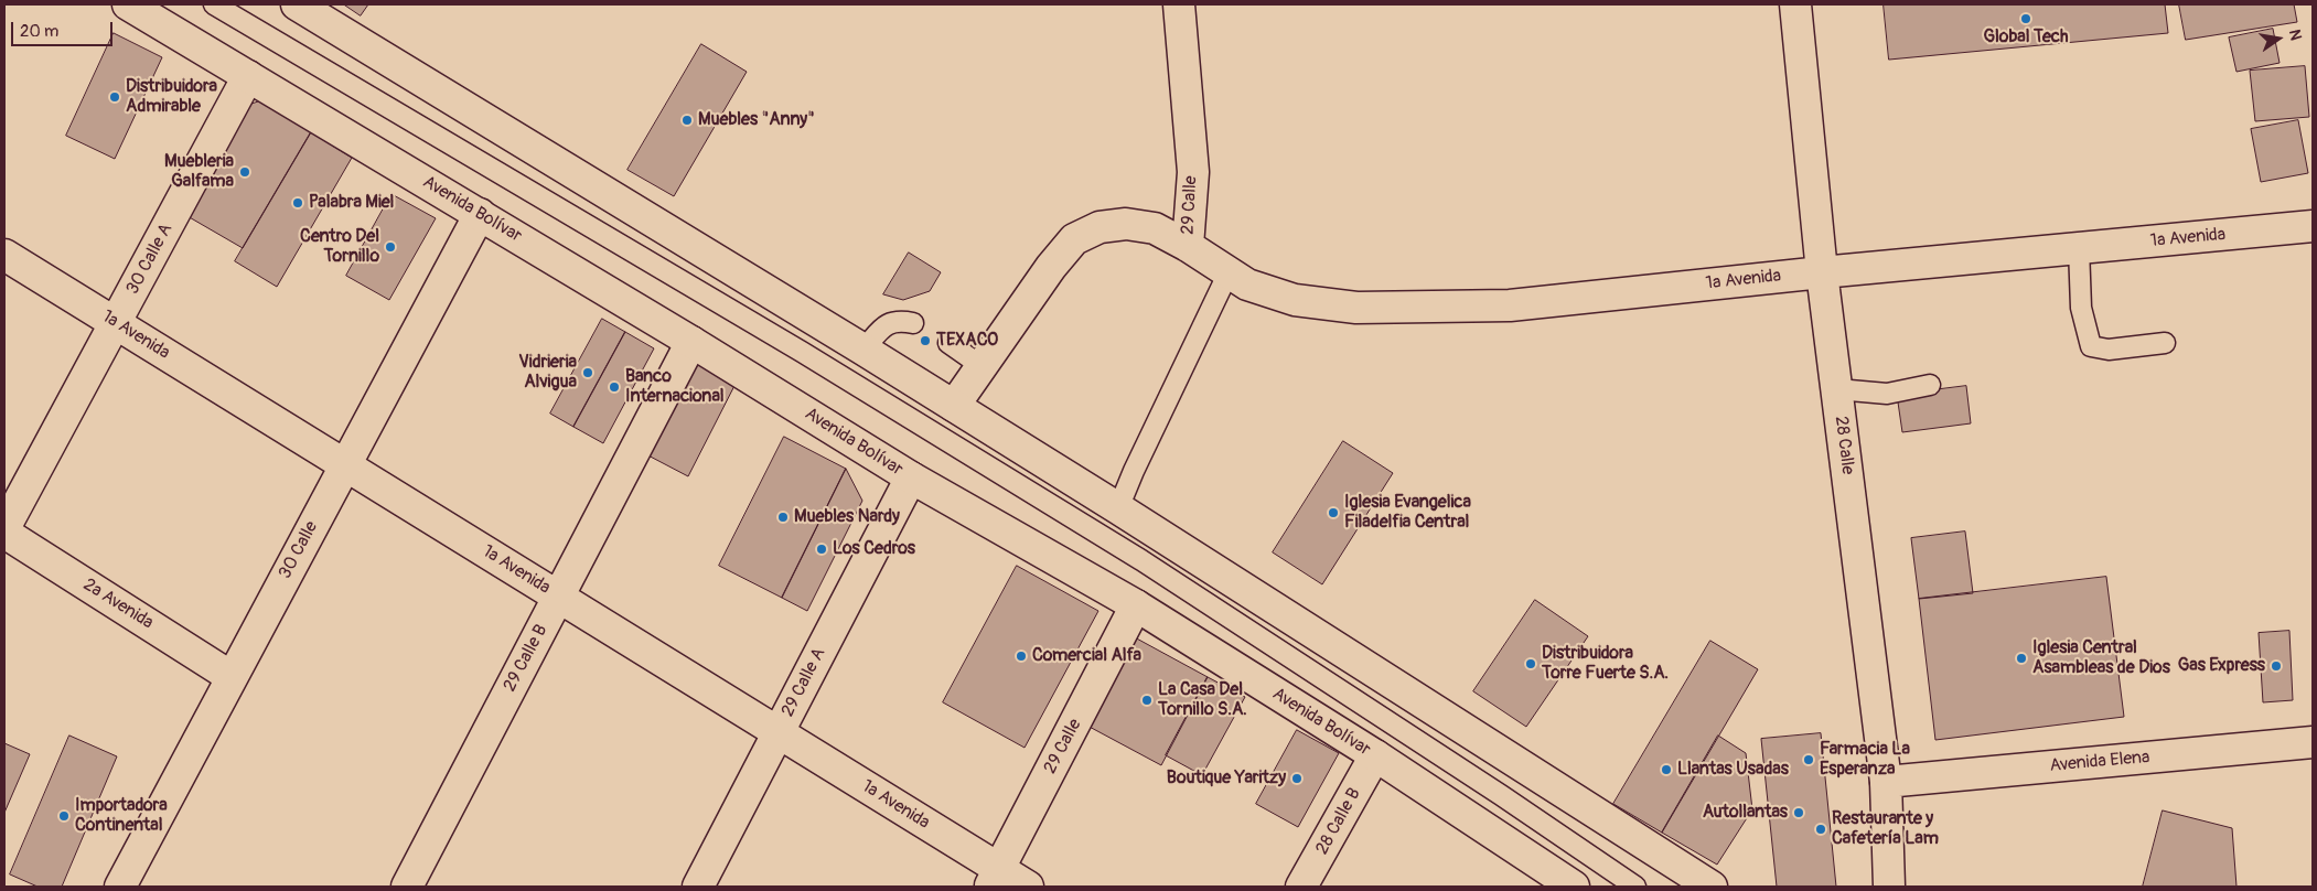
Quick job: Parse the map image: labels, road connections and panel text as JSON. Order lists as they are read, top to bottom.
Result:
{
  "streets": {
    "street": [
      "29 Calle",
      "Avenida Bolívar",
      "1a Avenida",
      "30 Calle A",
      "28 Calle",
      "30 Calle",
      "2a Avenida",
      "29 Calle B",
      "29 Calle A",
      "Avenida Elena",
      "28 Calle B"
    ]
  },
  "crossings": [
    ["29 Calle", "Avenida Bolívar"],
    ["29 Calle", "1a Avenida"],
    ["Avenida Bolívar", "30 Calle A"],
    ["Avenida Bolívar", "30 Calle"],
    ["Avenida Bolívar", "29 Calle B"],
    ["Avenida Bolívar", "29 Calle A"],
    ["Avenida Bolívar", "28 Calle B"],
    ["1a Avenida", "30 Calle A"],
    ["1a Avenida", "28 Calle"],
    ["1a Avenida", "30 Calle"],
    ["1a Avenida", "29 Calle B"],
    ["1a Avenida", "29 Calle A"],
    ["28 Calle", "Avenida Elena"],
    ["30 Calle", "2a Avenida"]
  ],
  "places": [
    "Global Tech",
    "Distribuidora Admirable",
    "Muebles \"Anny\"",
    "Muebleria Galfama",
    "Palabra Miel",
    "Centro Del Tornillo",
    "TEXACO",
    "Vidrieria Alvigua",
    "Banco Internacional",
    "Iglesia Evangelica Filadelfia Central",
    "Muebles Nardy",
    "Los Cedros",
    "Comercial Alfa",
    "Iglesia Central Asambleas de Dios",
    "Distribuidora Torre Fuerte S.A.",
    "Gas Express",
    "La Casa Del Tornillo S.A.",
    "Farmacia La Esperanza",
    "Llantas Usadas",
    "Boutique Yaritzy",
    "Autollantas",
    "Importadora Continental",
    "Restaurante y Cafetería Lam"
  ],
  "scale_bar": "20 m",
  "north": "right"
}
